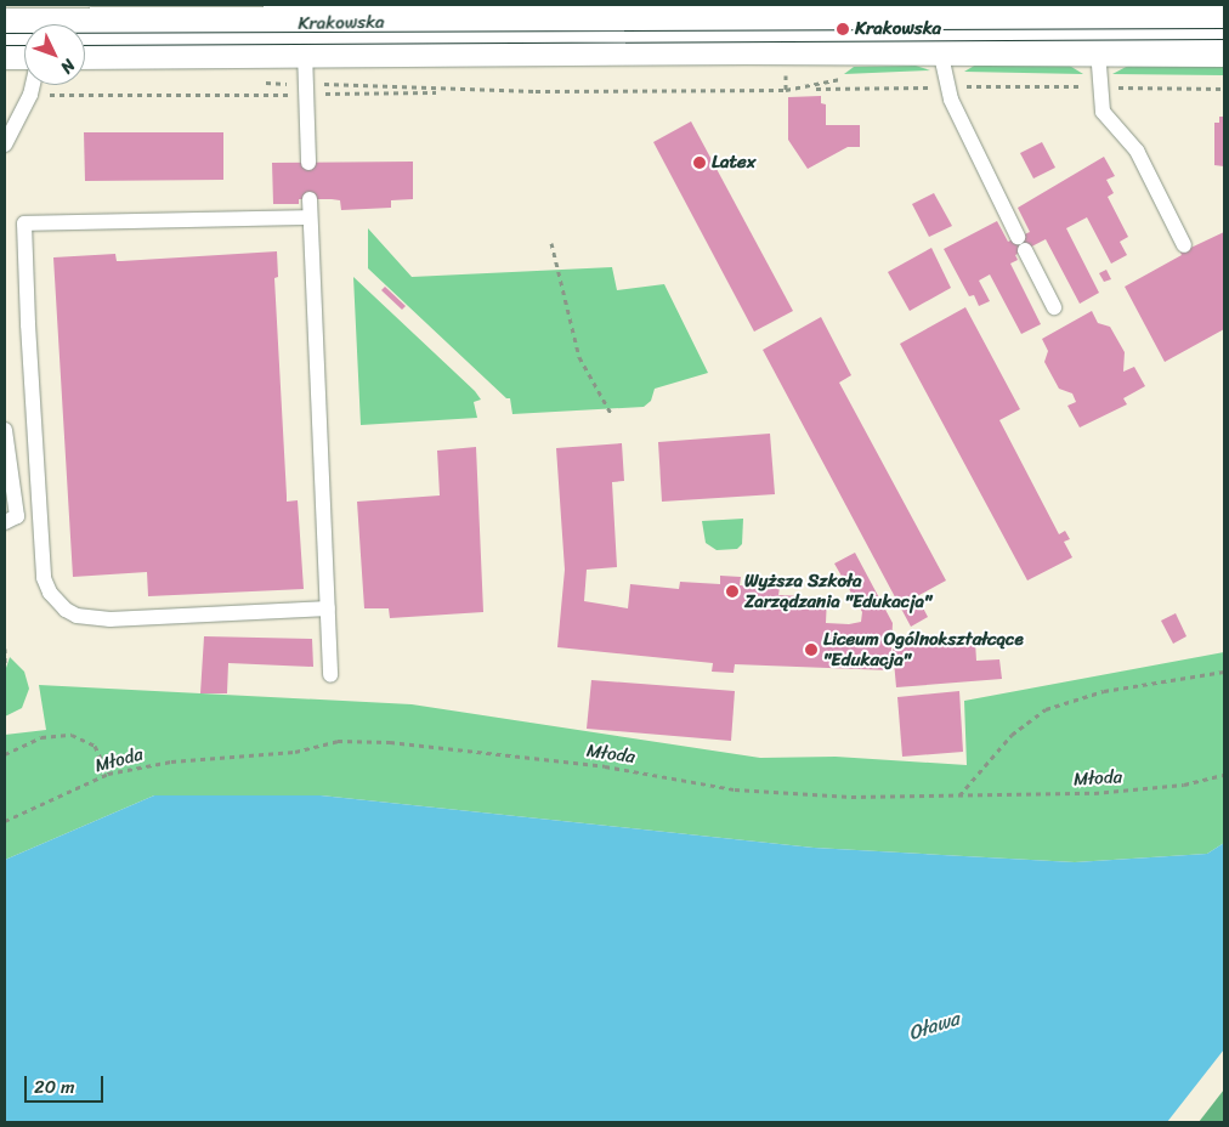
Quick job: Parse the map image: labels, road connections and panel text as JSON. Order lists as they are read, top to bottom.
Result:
{
  "streets": {
    "main road": ["Krakowska"],
    "path": ["Młoda"]
  },
  "water": ["Oława"],
  "places": [
    "Krakowska",
    "Latex",
    "Wyższa Szkoła Zarządzania \"Edukacja\"",
    "Liceum Ogólnokształcące \"Edukacja\""
  ],
  "scale_bar": "20 m",
  "north": "bottom right"
}
